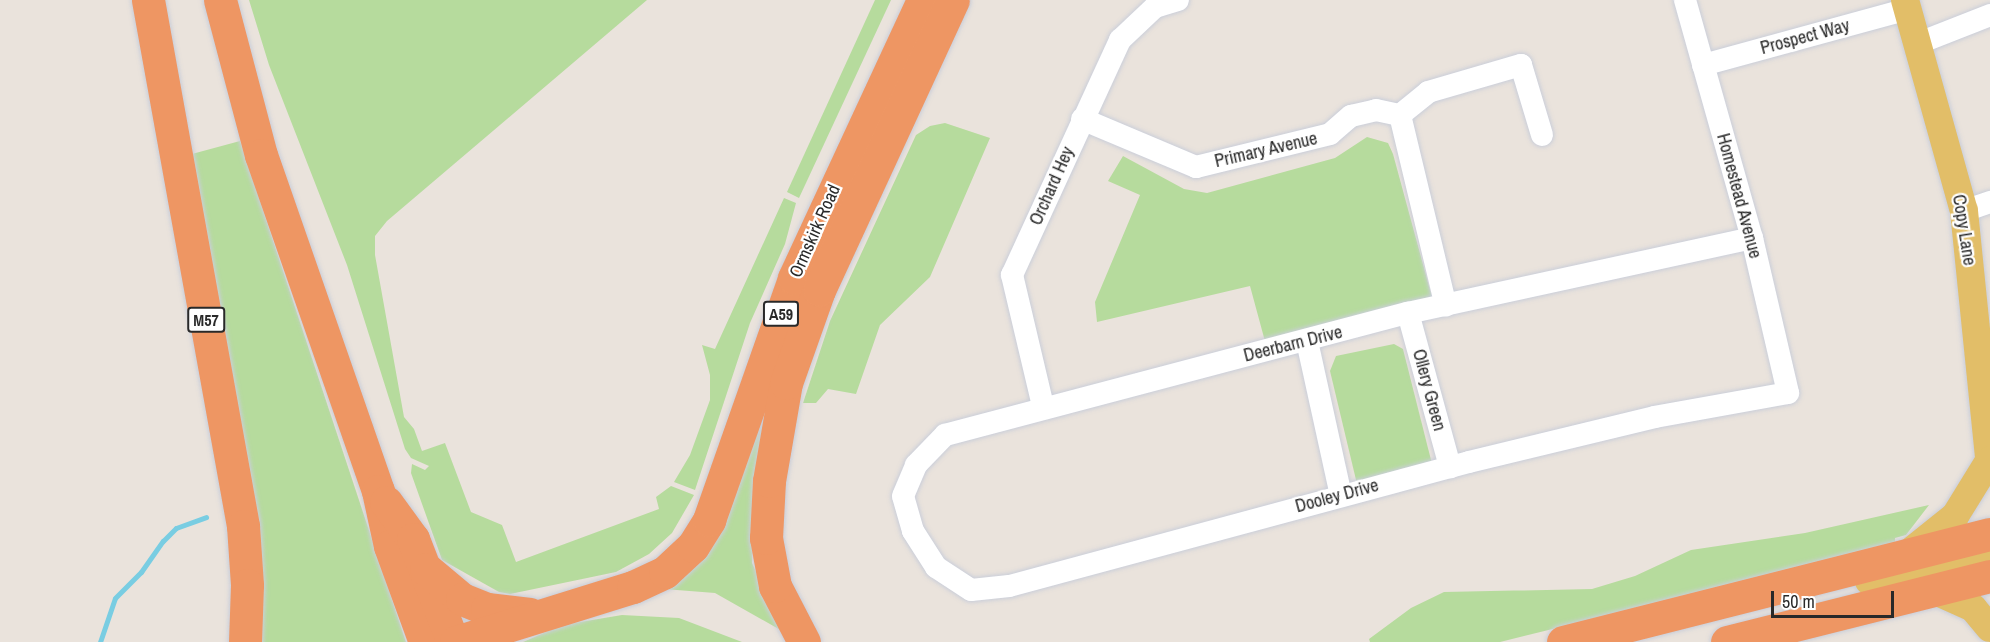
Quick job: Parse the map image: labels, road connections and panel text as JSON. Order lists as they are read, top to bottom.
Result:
{
  "streets": {
    "highway": ["Ormskirk Road", "A59", "M57"],
    "main road": ["Copy Lane"],
    "street": [
      "Prospect Way",
      "Primary Avenue",
      "Orchard Hey",
      "Homestead Avenue",
      "Deerbarn Drive",
      "Ollery Green",
      "Dooley Drive"
    ]
  },
  "crossings": [
    ["Prospect Way", "Homestead Avenue"],
    ["Prospect Way", "Copy Lane"],
    ["Primary Avenue", "Orchard Hey"],
    ["Orchard Hey", "Deerbarn Drive"],
    ["Homestead Avenue", "Deerbarn Drive"],
    ["Homestead Avenue", "Dooley Drive"],
    ["Ormskirk Road", "A59"],
    ["Deerbarn Drive", "Ollery Green"],
    ["Deerbarn Drive", "Dooley Drive"],
    ["Ollery Green", "Dooley Drive"]
  ],
  "scale_bar": "50 m"
}
